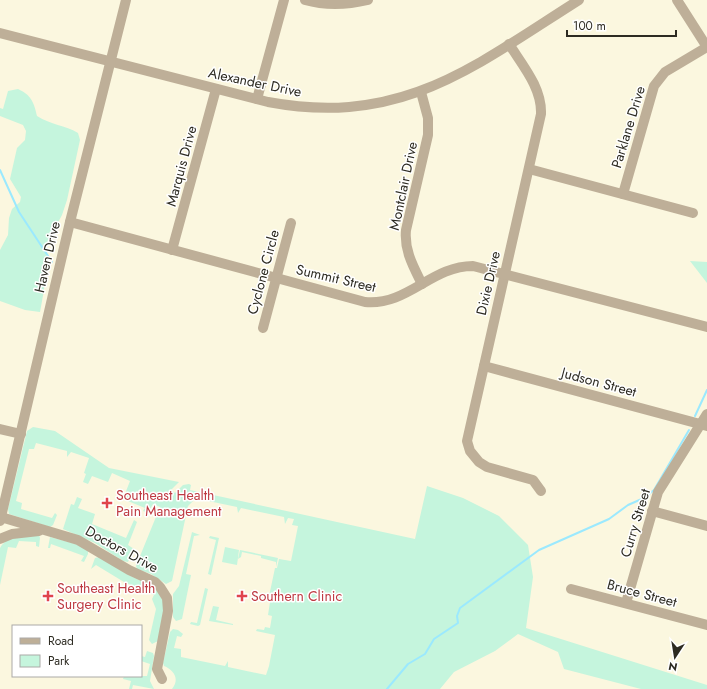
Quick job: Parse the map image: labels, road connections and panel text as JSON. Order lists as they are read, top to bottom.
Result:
{
  "streets": {
    "street": [
      "Alexander Drive",
      "Parklane Drive",
      "Marquis Drive",
      "Montclair Drive",
      "Haven Drive",
      "Cyclone Circle",
      "Summit Street",
      "Dixie Drive",
      "Judson Street",
      "Curry Street",
      "Doctors Drive",
      "Bruce Street"
    ]
  },
  "crossings": [
    ["Alexander Drive", "Marquis Drive"],
    ["Alexander Drive", "Montclair Drive"],
    ["Alexander Drive", "Haven Drive"],
    ["Alexander Drive", "Dixie Drive"],
    ["Marquis Drive", "Summit Street"],
    ["Montclair Drive", "Summit Street"],
    ["Haven Drive", "Summit Street"],
    ["Haven Drive", "Doctors Drive"],
    ["Cyclone Circle", "Summit Street"],
    ["Summit Street", "Dixie Drive"],
    ["Dixie Drive", "Judson Street"],
    ["Judson Street", "Curry Street"],
    ["Curry Street", "Bruce Street"]
  ],
  "places": {
    "health": ["Southeast Health Pain Management", "Southeast Health Surgery Clinic", "Southern Clinic"]
  },
  "legend": ["Road", "Park"],
  "scale_bar": "100 m",
  "north": "bottom"
}
